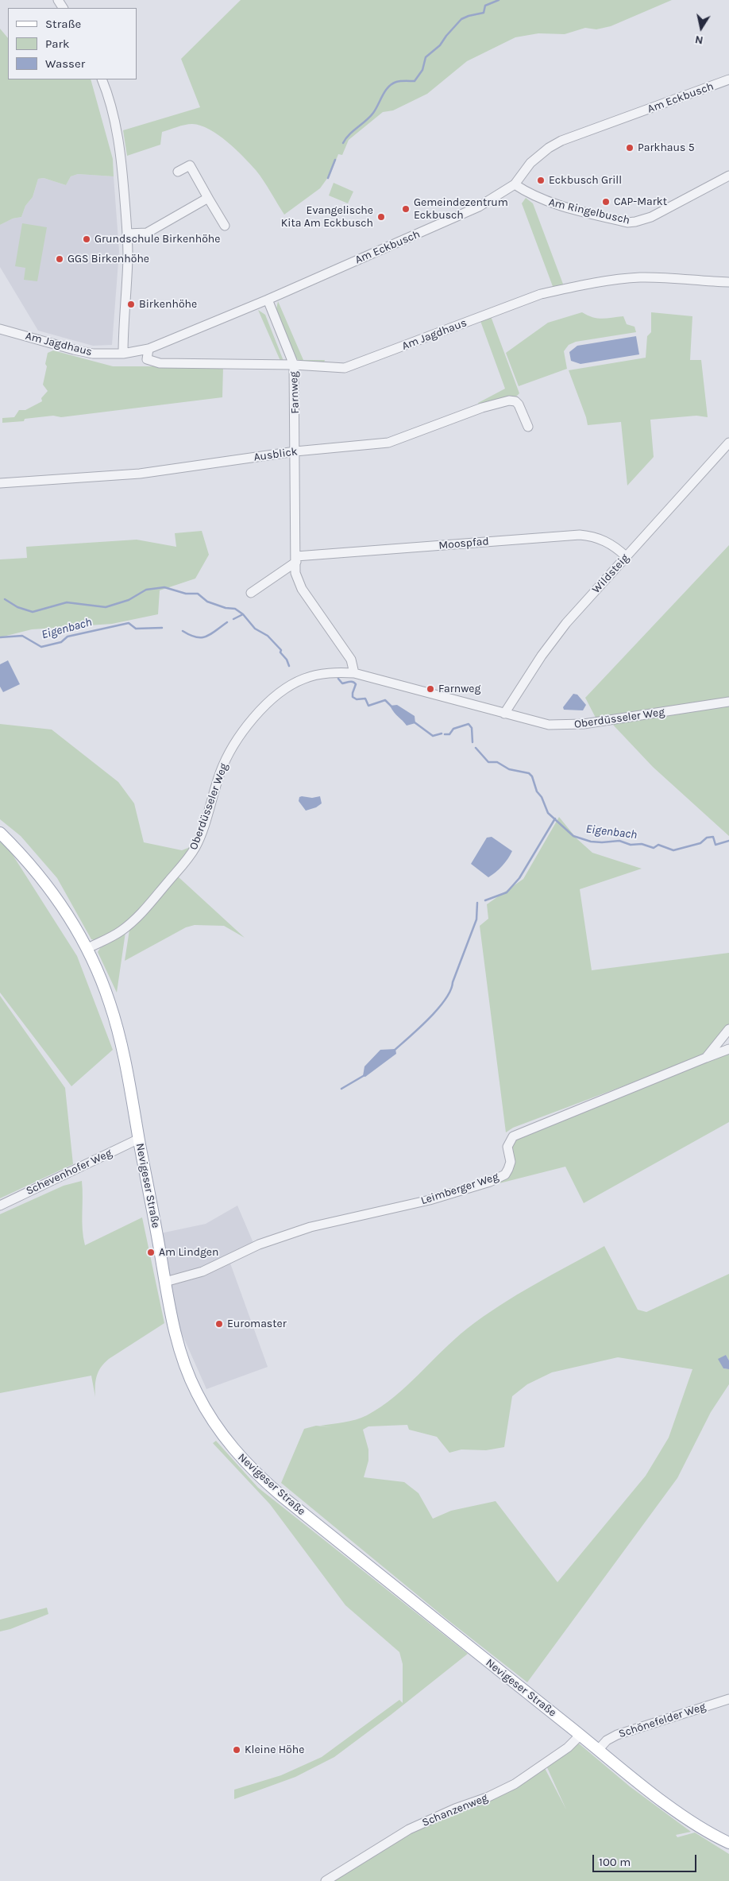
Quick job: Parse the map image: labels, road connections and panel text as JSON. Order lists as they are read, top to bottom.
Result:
{
  "streets": {
    "main road": ["Nevigeser Straße"],
    "street": [
      "Am Eckbusch",
      "Am Ringelbusch",
      "Am Jagdhaus",
      "Farnweg",
      "Ausblick",
      "Moospfad",
      "Wildsteig",
      "Oberdüsseler Weg",
      "Schevenhofer Weg",
      "Leimberger Weg",
      "Schönefelder Weg",
      "Schanzenweg"
    ]
  },
  "crossings": [
    ["Am Eckbusch", "Am Ringelbusch"],
    ["Am Eckbusch", "Am Jagdhaus"],
    ["Am Eckbusch", "Farnweg"],
    ["Am Jagdhaus", "Farnweg"],
    ["Farnweg", "Ausblick"],
    ["Farnweg", "Moospfad"],
    ["Farnweg", "Oberdüsseler Weg"],
    ["Moospfad", "Wildsteig"],
    ["Wildsteig", "Oberdüsseler Weg"],
    ["Oberdüsseler Weg", "Nevigeser Straße"],
    ["Schevenhofer Weg", "Nevigeser Straße"],
    ["Nevigeser Straße", "Leimberger Weg"],
    ["Nevigeser Straße", "Schönefelder Weg"],
    ["Nevigeser Straße", "Schanzenweg"]
  ],
  "water": ["Eigenbach"],
  "places": [
    "Parkhaus 5",
    "Eckbusch Grill",
    "CAP-Markt",
    "Gemeindezentrum Eckbusch",
    "Evangelische Kita Am Eckbusch",
    "Grundschule Birkenhöhe",
    "GGS Birkenhöhe",
    "Birkenhöhe",
    "Farnweg",
    "Am Lindgen",
    "Euromaster",
    "Kleine Höhe"
  ],
  "legend": ["Straße", "Park", "Wasser"],
  "scale_bar": "100 m",
  "north": "bottom"
}
